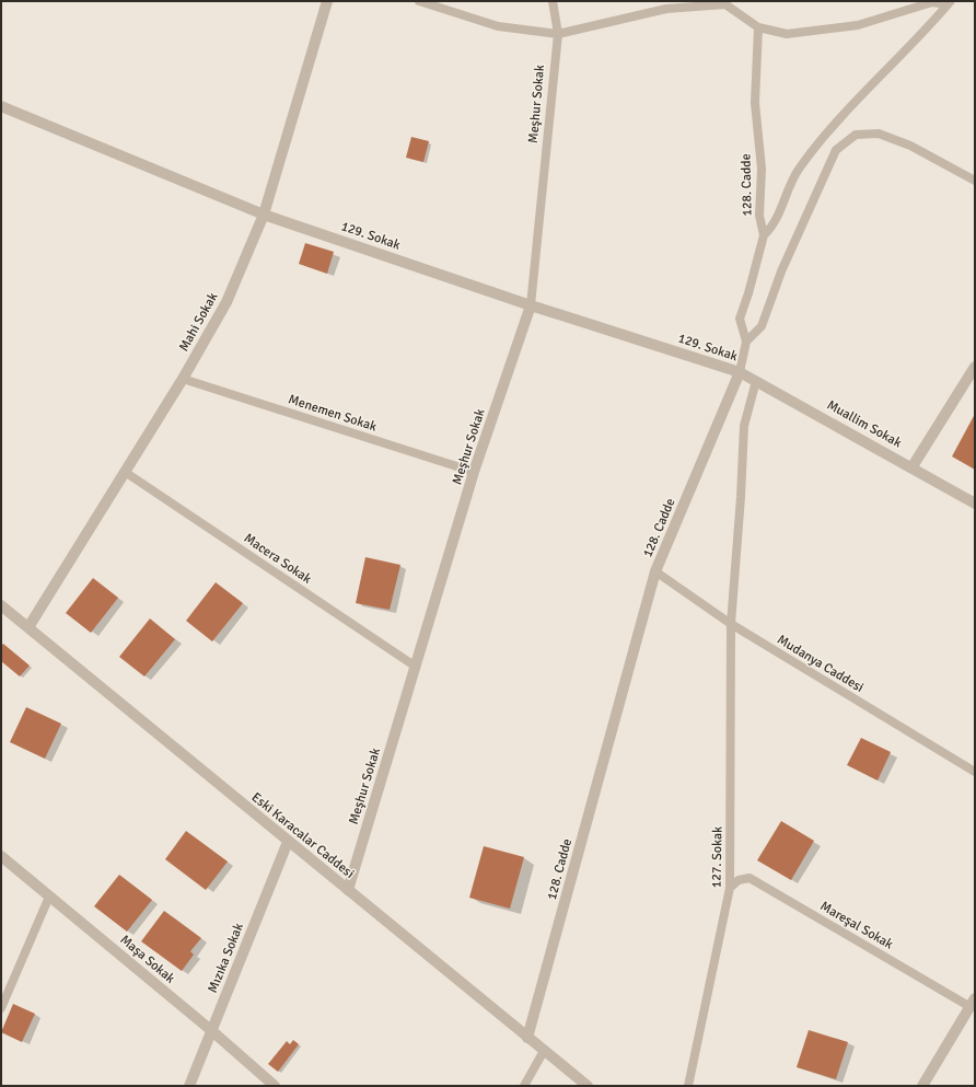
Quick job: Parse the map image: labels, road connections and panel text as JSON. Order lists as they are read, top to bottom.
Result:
{
  "streets": {
    "street": [
      "Meşhur Sokak",
      "128. Cadde",
      "129. Sokak",
      "Mahi Sokak",
      "Muallim Sokak",
      "Eski Karacalar Caddesi",
      "Mızıka Sokak",
      "Maşa Sokak"
    ],
    "lane": [
      "Menemen Sokak",
      "Macera Sokak",
      "Mudanya Caddesi",
      "127. Sokak",
      "Mareşal Sokak"
    ]
  },
  "crossings": [
    ["Meşhur Sokak", "129. Sokak"],
    ["Meşhur Sokak", "Menemen Sokak"],
    ["Meşhur Sokak", "Macera Sokak"],
    ["Meşhur Sokak", "Eski Karacalar Caddesi"],
    ["128. Cadde", "129. Sokak"],
    ["128. Cadde", "Muallim Sokak"],
    ["128. Cadde", "Mudanya Caddesi"],
    ["128. Cadde", "Eski Karacalar Caddesi"],
    ["129. Sokak", "Mahi Sokak"],
    ["129. Sokak", "Muallim Sokak"],
    ["Mahi Sokak", "Menemen Sokak"],
    ["Mahi Sokak", "Macera Sokak"],
    ["Mahi Sokak", "Eski Karacalar Caddesi"],
    ["Muallim Sokak", "127. Sokak"],
    ["Mudanya Caddesi", "127. Sokak"],
    ["Eski Karacalar Caddesi", "Mızıka Sokak"],
    ["127. Sokak", "Mareşal Sokak"],
    ["Mızıka Sokak", "Maşa Sokak"]
  ]
}
